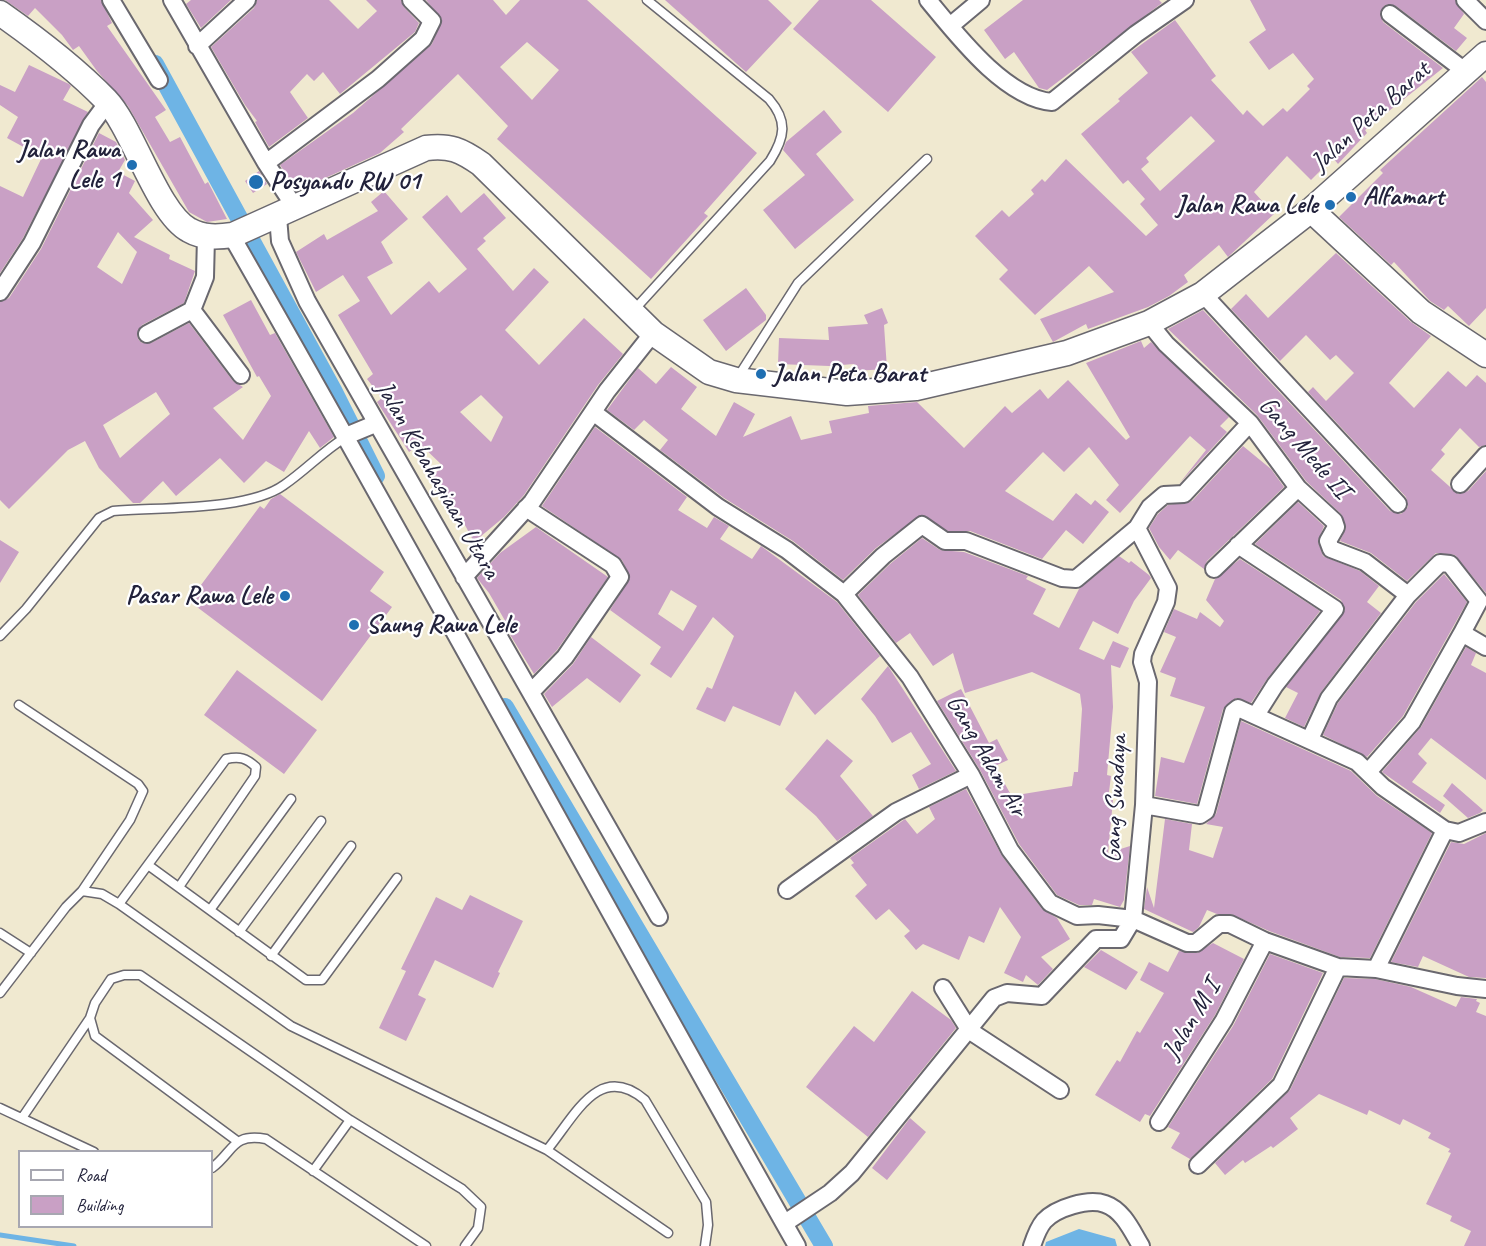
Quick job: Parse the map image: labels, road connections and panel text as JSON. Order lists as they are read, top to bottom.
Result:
{
  "streets": {
    "main road": ["Jalan Peta Barat"],
    "street": [
      "Gang Mede II",
      "Jalan Kebahagiaan Utara",
      "Gang Adam Air",
      "Gang Swadaya",
      "Jalan M I"
    ]
  },
  "crossings": [
    ["Jalan Peta Barat", "Gang Mede II"],
    ["Jalan Peta Barat", "Jalan Kebahagiaan Utara"],
    ["Gang Adam Air", "Gang Swadaya"],
    ["Gang Adam Air", "Jalan M I"]
  ],
  "places": [
    "Jalan Rawa Lele 1",
    "Posyandu RW 01",
    "Alfamart",
    "Jalan Rawa Lele",
    "Jalan Peta Barat",
    "Pasar Rawa Lele",
    "Saung Rawa Lele"
  ],
  "legend": ["Road", "Building"]
}
